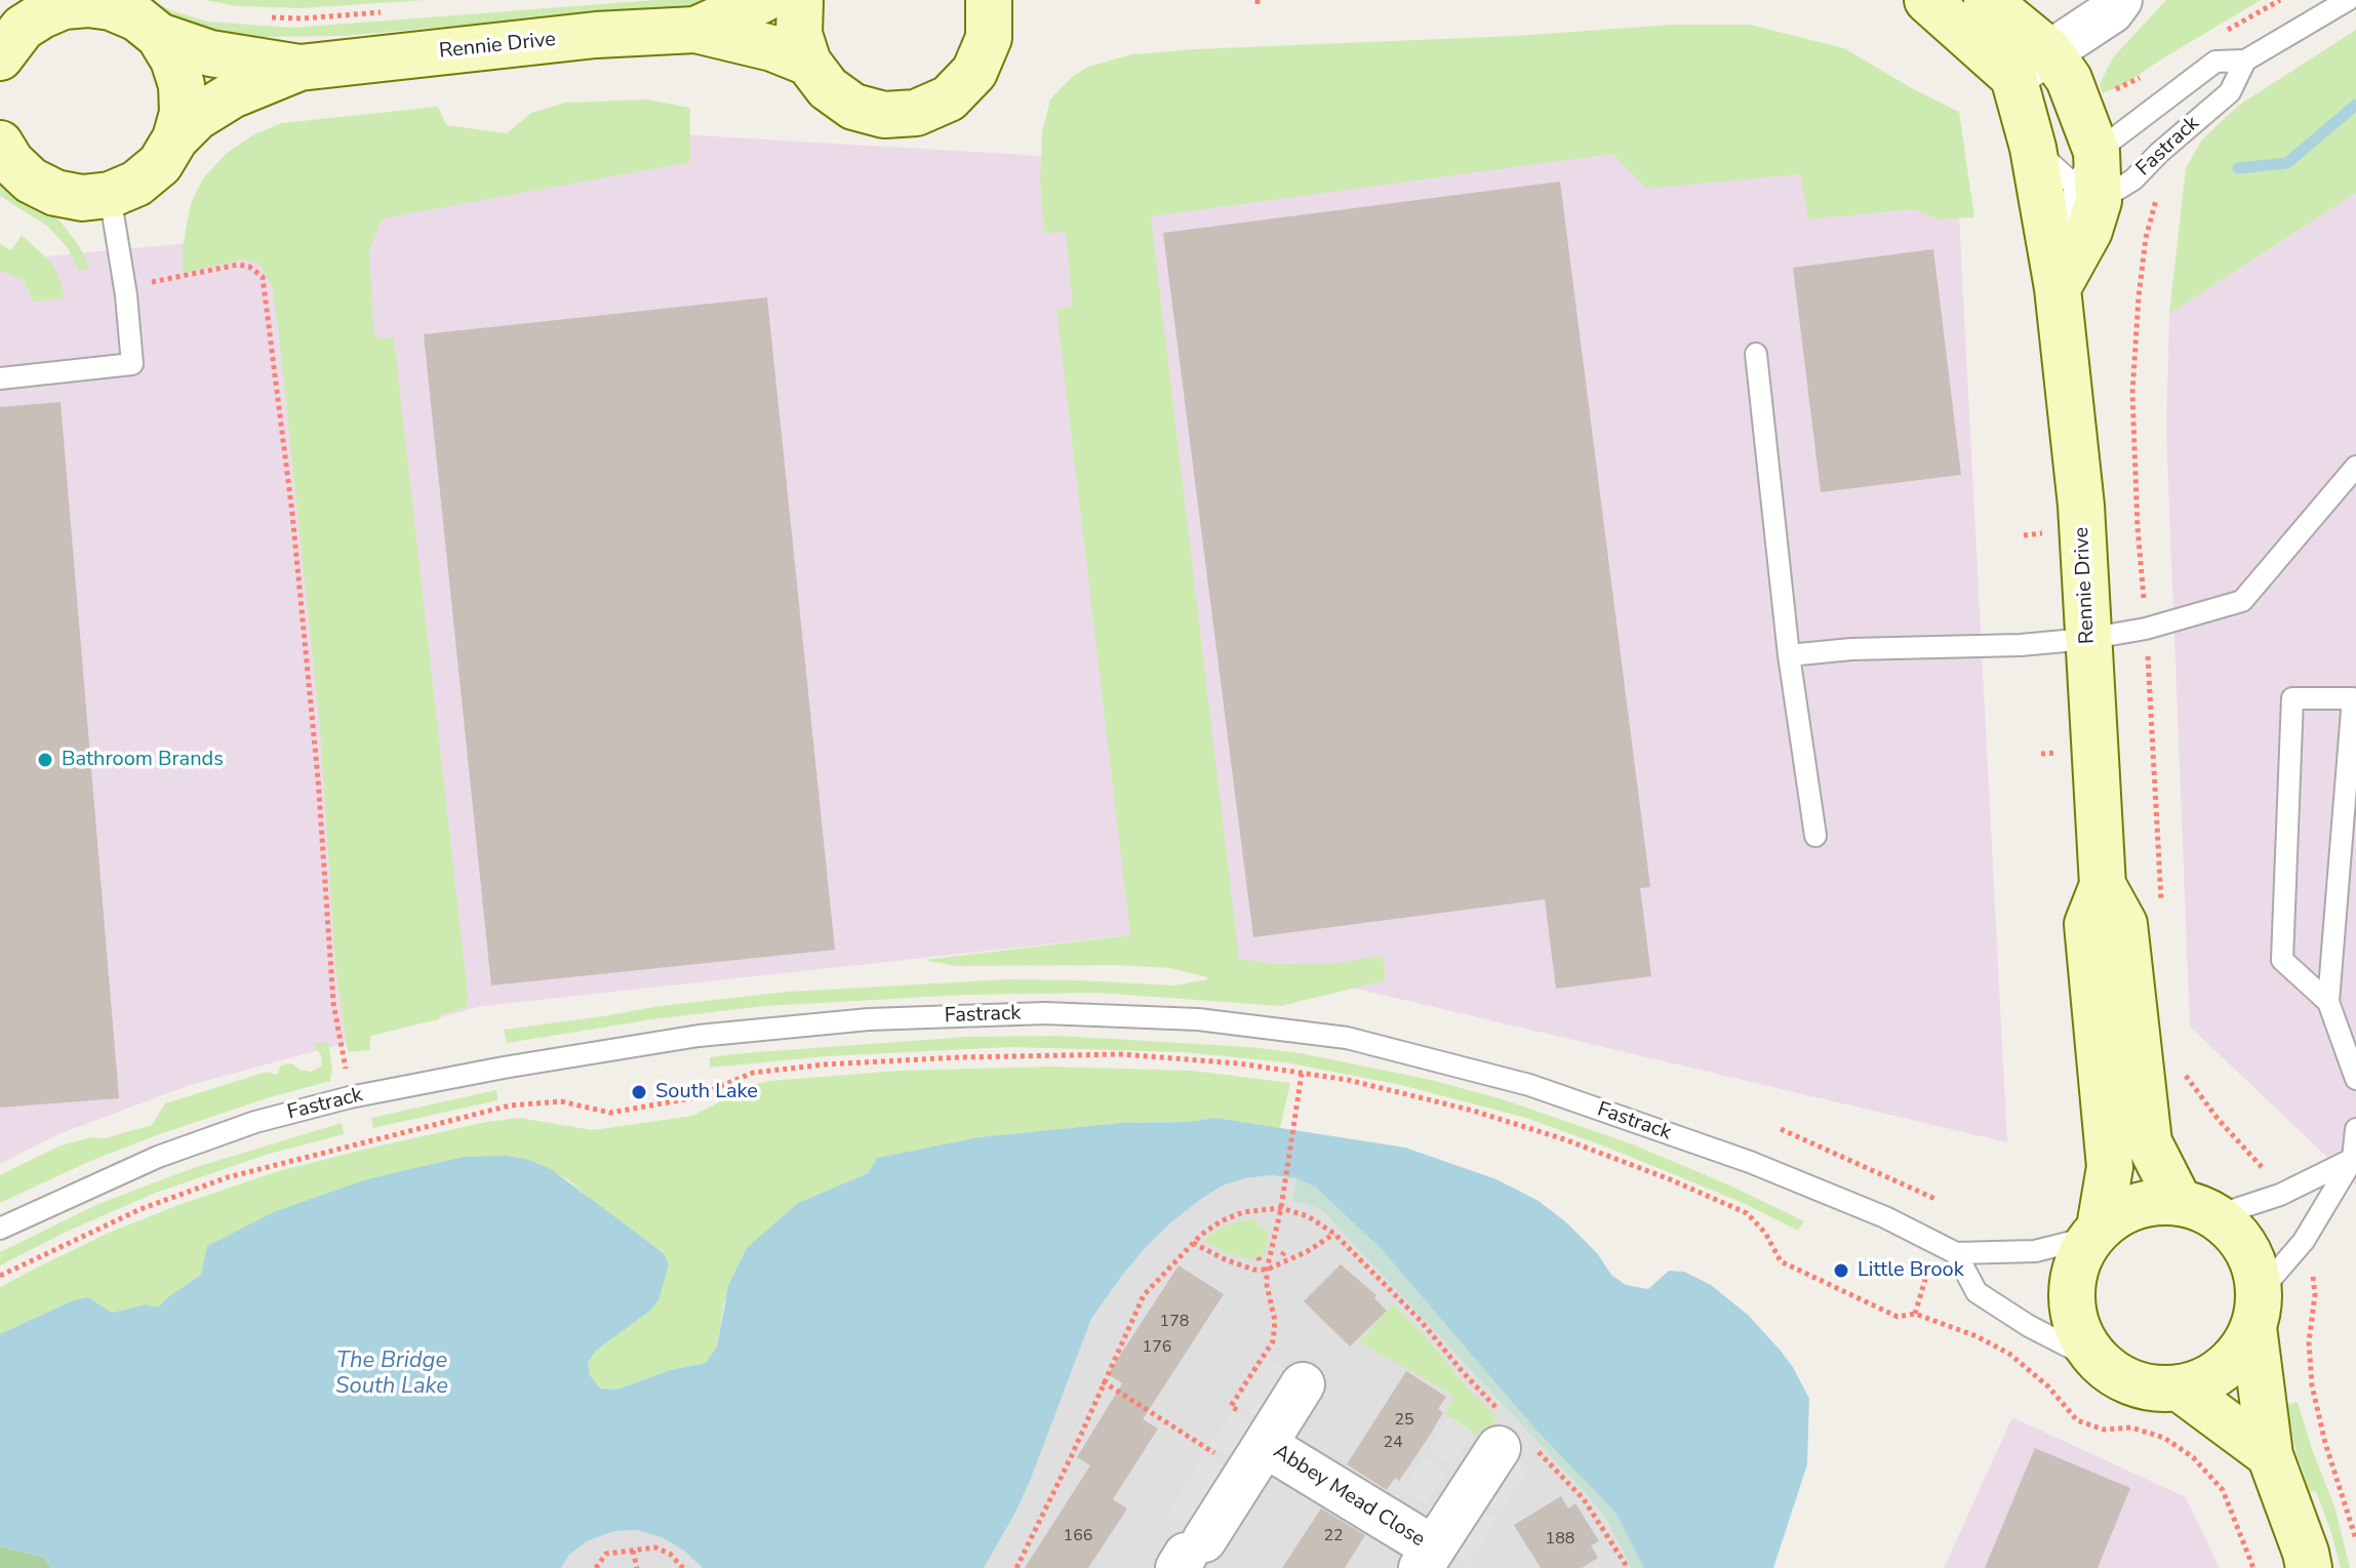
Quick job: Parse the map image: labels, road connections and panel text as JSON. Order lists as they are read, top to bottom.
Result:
{
  "streets": {
    "street": ["Rennie Drive", "Abbey Mead Close"],
    "lane": ["Fastrack"]
  },
  "crossings": [
    ["Rennie Drive", "Fastrack"]
  ],
  "water": ["The Bridge South Lake"],
  "places": ["Bathroom Brands", "South Lake", "Little Brook"],
  "house_numbers": [
    "178",
    "176",
    "25",
    "24",
    "166",
    "22",
    "188"
  ]
}
